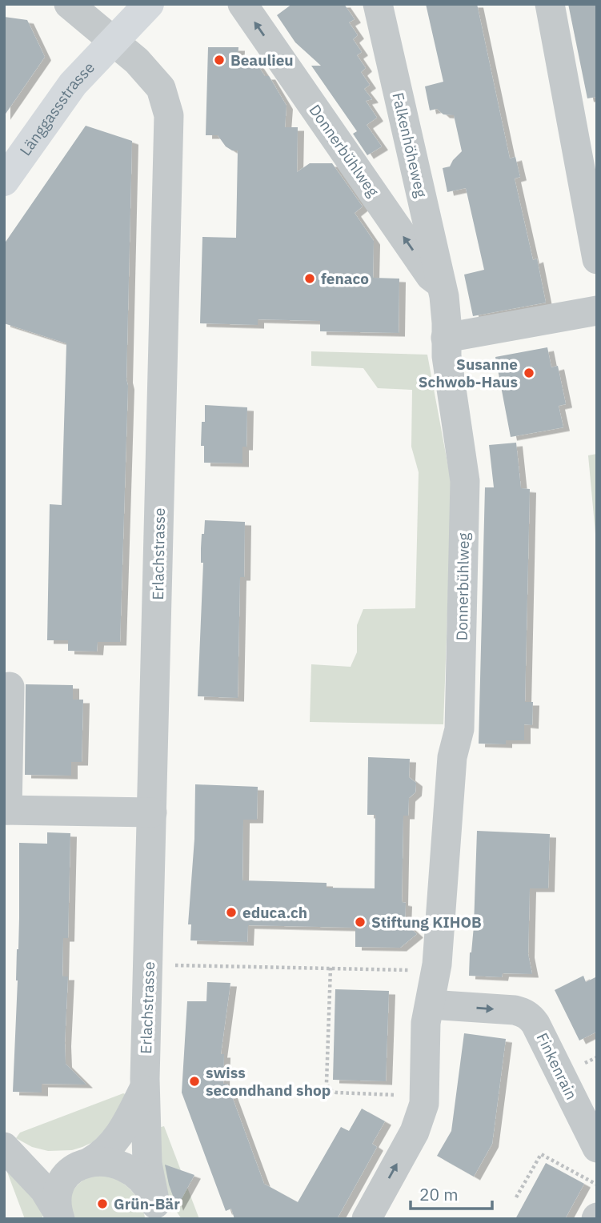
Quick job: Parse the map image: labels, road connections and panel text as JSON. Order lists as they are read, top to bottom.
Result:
{
  "streets": {
    "main road": ["Länggassstrasse"],
    "street": [
      "Falkenhöheweg",
      "Donnerbühlweg",
      "Erlachstrasse",
      "Finkenrain"
    ]
  },
  "crossings": [
    ["Länggassstrasse", "Erlachstrasse"],
    ["Falkenhöheweg", "Donnerbühlweg"],
    ["Donnerbühlweg", "Finkenrain"]
  ],
  "one_way": ["Finkenrain"],
  "places": [
    "Beaulieu",
    "fenaco",
    "Susanne Schwob-Haus",
    "educa.ch",
    "Stiftung KIHOB",
    "swiss secondhand shop",
    "Grün-Bär"
  ],
  "scale_bar": "20 m"
}
